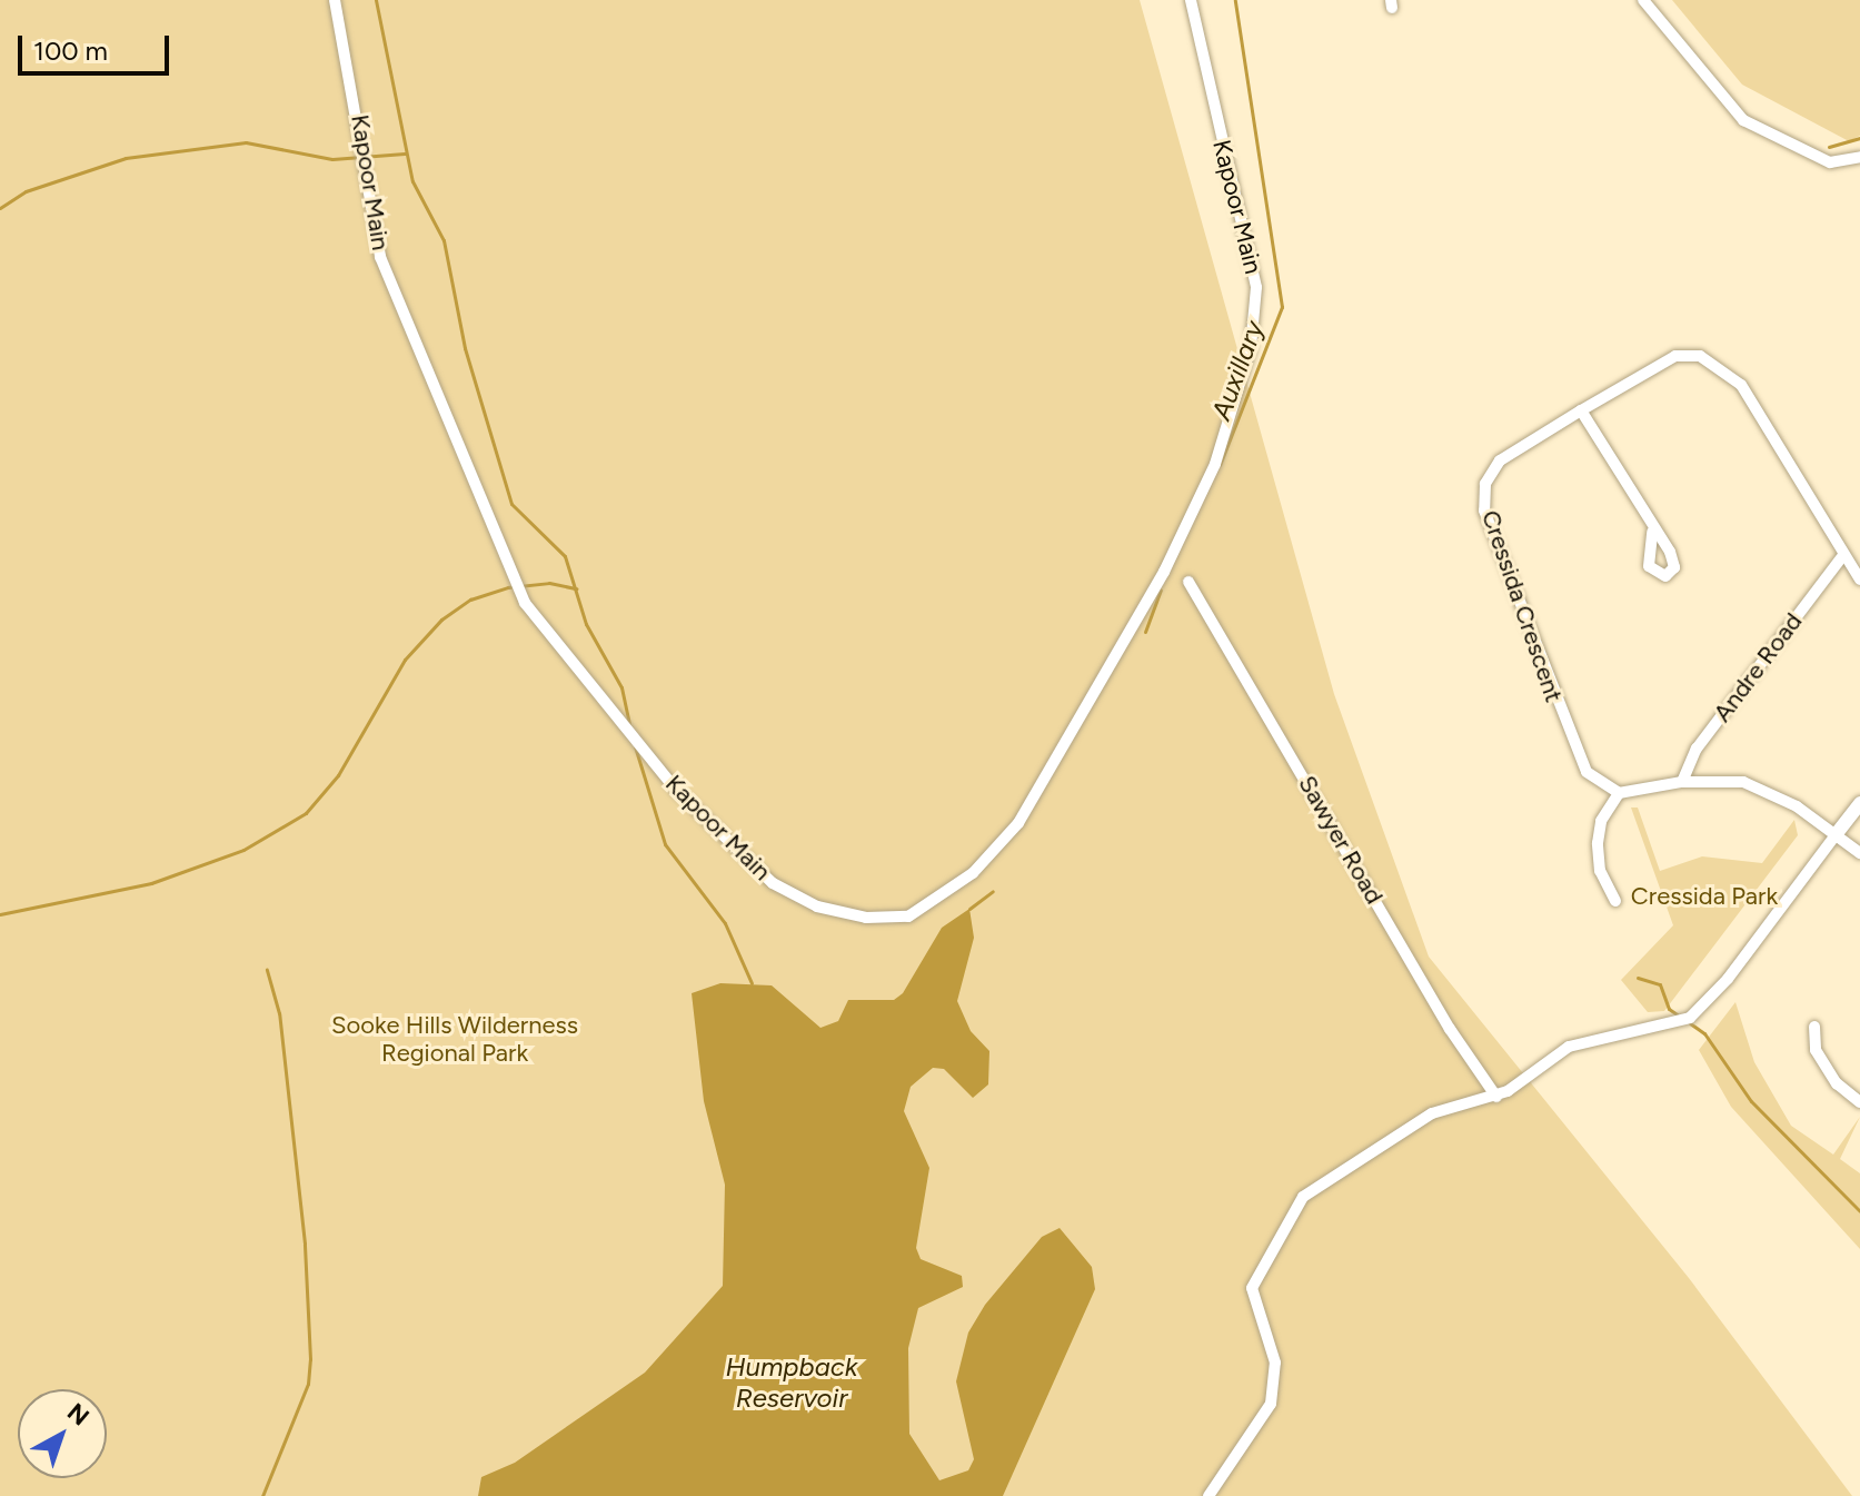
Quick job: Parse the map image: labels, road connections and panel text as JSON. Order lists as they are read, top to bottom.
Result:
{
  "streets": {
    "street": [
      "Kapoor Main",
      "Cressida Crescent",
      "Andre Road",
      "Sawyer Road"
    ]
  },
  "crossings": [
    ["Cressida Crescent", "Andre Road"]
  ],
  "water": ["Auxillary", "Humpback Reservoir"],
  "parks": ["Cressida Park", "Sooke Hills Wilderness Regional Park"],
  "scale_bar": "100 m",
  "north": "top right"
}
